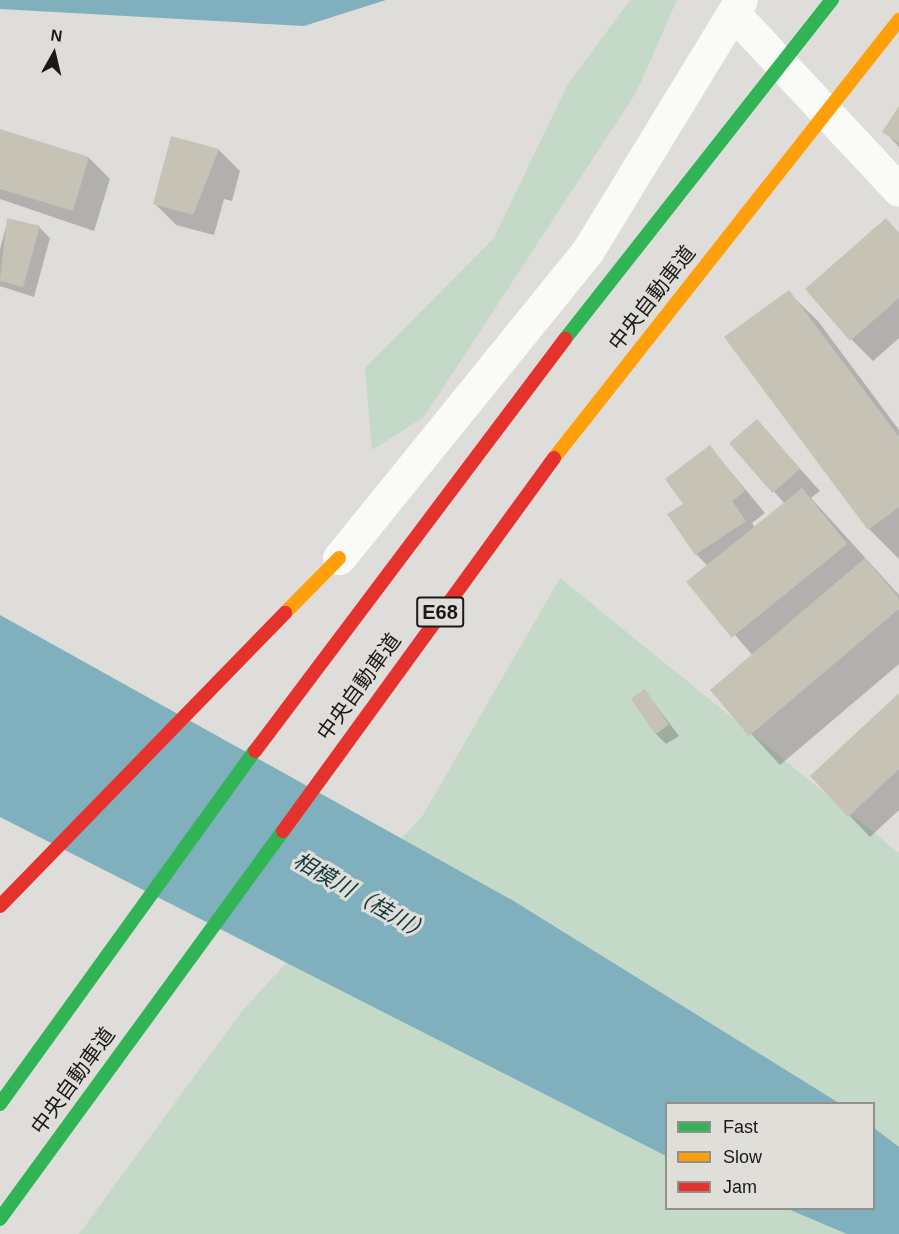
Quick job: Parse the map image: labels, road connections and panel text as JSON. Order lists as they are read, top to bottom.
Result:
{
  "streets": {
    "main road": ["中央自動車道", "E68"]
  },
  "water": ["相模川（桂川）"],
  "legend": ["Fast", "Slow", "Jam"],
  "north": "top"
}
